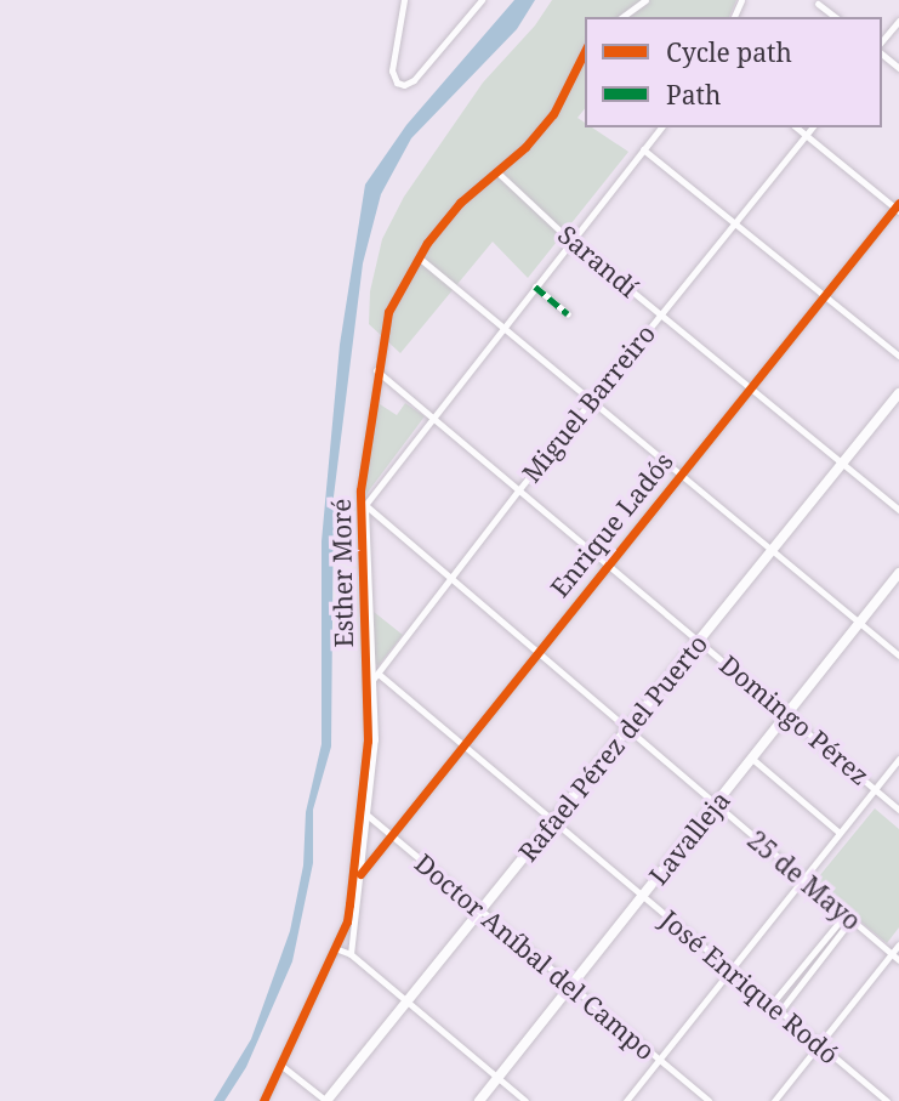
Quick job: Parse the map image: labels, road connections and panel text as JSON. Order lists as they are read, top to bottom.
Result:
{
  "streets": {
    "main road": ["Rafael Pérez del Puerto", "Lavalleja"],
    "street": [
      "Sarandí",
      "Miguel Barreiro",
      "Enrique Ladós",
      "Esther Moré",
      "Domingo Pérez",
      "25 de Mayo",
      "Doctor Aníbal del Campo",
      "José Enrique Rodó"
    ]
  },
  "crossings": [
    ["Sarandí", "Miguel Barreiro"],
    ["Sarandí", "Enrique Ladós"],
    ["Sarandí", "Esther Moré"],
    ["Sarandí", "Rafael Pérez del Puerto"],
    ["Miguel Barreiro", "Esther Moré"],
    ["Miguel Barreiro", "Domingo Pérez"],
    ["Miguel Barreiro", "25 de Mayo"],
    ["Miguel Barreiro", "José Enrique Rodó"],
    ["Enrique Ladós", "Esther Moré"],
    ["Enrique Ladós", "Domingo Pérez"],
    ["Enrique Ladós", "25 de Mayo"],
    ["Enrique Ladós", "Doctor Aníbal del Campo"],
    ["Enrique Ladós", "José Enrique Rodó"],
    ["Esther Moré", "Domingo Pérez"],
    ["Esther Moré", "25 de Mayo"],
    ["Esther Moré", "Doctor Aníbal del Campo"],
    ["Domingo Pérez", "Rafael Pérez del Puerto"],
    ["Domingo Pérez", "Lavalleja"],
    ["Rafael Pérez del Puerto", "25 de Mayo"],
    ["Rafael Pérez del Puerto", "Doctor Aníbal del Campo"],
    ["Rafael Pérez del Puerto", "José Enrique Rodó"],
    ["Lavalleja", "25 de Mayo"],
    ["Lavalleja", "Doctor Aníbal del Campo"],
    ["Lavalleja", "José Enrique Rodó"]
  ],
  "legend": ["Cycle path", "Path"]
}
